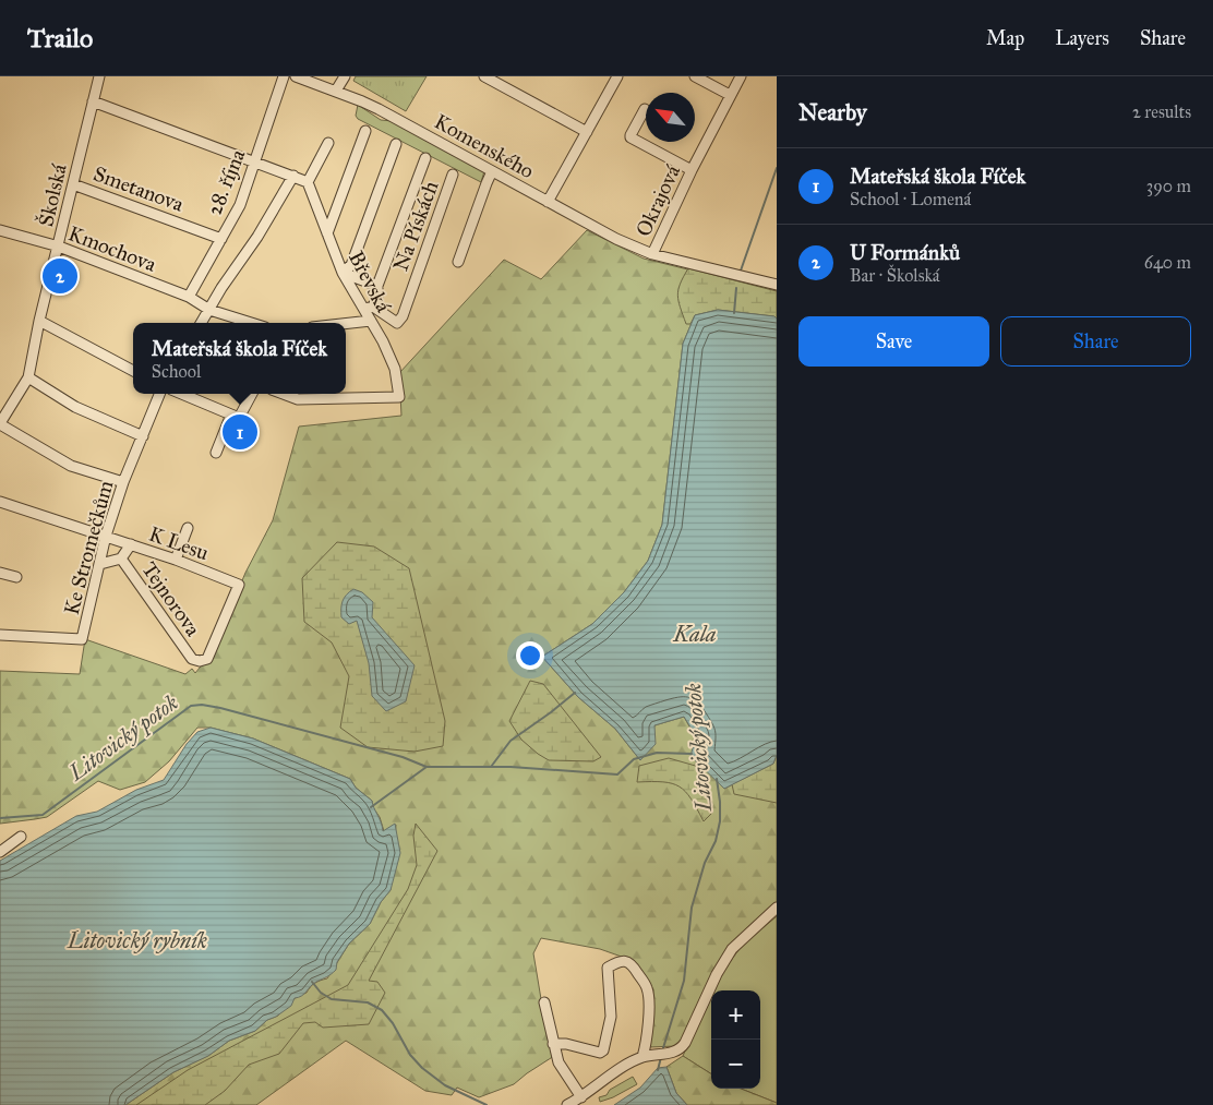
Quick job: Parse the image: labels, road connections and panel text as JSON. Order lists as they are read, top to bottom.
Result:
{
  "streets": {
    "street": [
      "Komenského",
      "28. října",
      "Smetanova",
      "Školská",
      "Okrajová",
      "Na Pískách",
      "Kmochova",
      "Břevská",
      "K Lesu",
      "Ke Stromečkům",
      "Tejnorova"
    ]
  },
  "crossings": [
    ["Komenského", "Okrajová"],
    ["28. října", "Smetanova"],
    ["28. října", "Kmochova"],
    ["Smetanova", "Školská"],
    ["Školská", "Kmochova"],
    ["Na Pískách", "Břevská"],
    ["K Lesu", "Ke Stromečkům"],
    ["K Lesu", "Tejnorova"],
    ["Ke Stromečkům", "Tejnorova"]
  ],
  "water": ["Kala", "Litovický potok", "Litovický rybník"],
  "north": "top left",
  "page": {
    "header": "Trailo",
    "nav": ["Map", "Layers", "Share"],
    "heading": ["Nearby", "2 results"],
    "list": [
      {
        "mark": "1",
        "name": "Mateřská škola Fíček",
        "note": "School · Lomená",
        "value": "390 m"
      },
      {
        "mark": "2",
        "name": "U Formánků",
        "note": "Bar · Školská",
        "value": "640 m"
      }
    ],
    "pins": ["2", "1"],
    "buttons": ["Save", "Share"],
    "popup": ["Mateřská škola Fíček", "School"],
    "map_buttons": ["+", "−"]
  }
}
